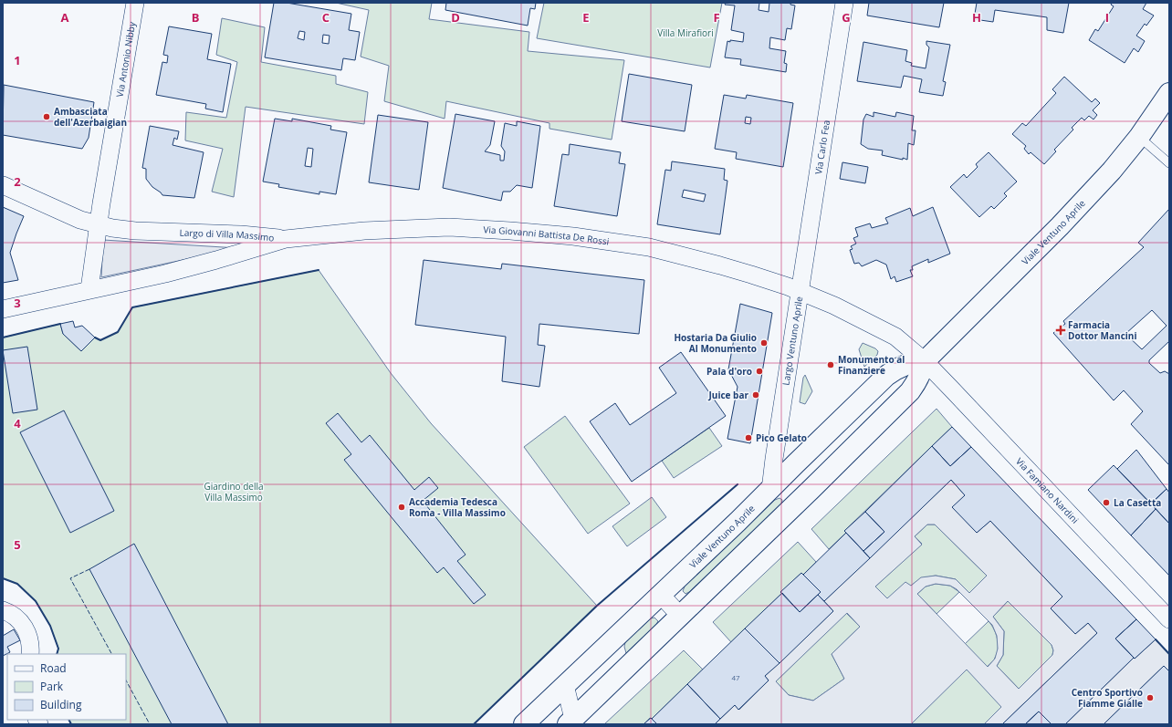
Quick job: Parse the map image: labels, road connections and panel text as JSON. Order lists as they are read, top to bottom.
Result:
{
  "streets": {
    "street": [
      "Via Antonio Nibby",
      "Via Carlo Fea",
      "Viale Ventuno Aprile",
      "Largo di Villa Massimo",
      "Via Giovanni Battista De Rossi",
      "Largo Ventuno Aprile",
      "Via Famiano Nardini"
    ]
  },
  "crossings": [
    ["Via Antonio Nibby", "Largo di Villa Massimo"],
    ["Via Carlo Fea", "Via Giovanni Battista De Rossi"],
    ["Via Carlo Fea", "Largo Ventuno Aprile"],
    ["Viale Ventuno Aprile", "Largo Ventuno Aprile"],
    ["Viale Ventuno Aprile", "Via Famiano Nardini"],
    ["Largo di Villa Massimo", "Via Giovanni Battista De Rossi"],
    ["Via Giovanni Battista De Rossi", "Largo Ventuno Aprile"],
    ["Largo Ventuno Aprile", "Via Famiano Nardini"]
  ],
  "parks": ["Villa Mirafiori", "Giardino della Villa Massimo"],
  "places": {
    "other": [
      "Ambasciata dell'Azerbaigian",
      "Hostaria Da Giulio Al Monumento",
      "Monumento al Finanziere",
      "Pala d'oro",
      "Juice bar",
      "Pico Gelato",
      "La Casetta",
      "Accademia Tedesca Roma - Villa Massimo",
      "Centro Sportivo Fiamme Gialle"
    ],
    "health": ["Farmacia Dottor Mancini"]
  },
  "house_numbers": ["47"],
  "legend": ["Road", "Park", "Building"],
  "grid": {
    "columns": [
      "A",
      "B",
      "C",
      "D",
      "E",
      "F",
      "G",
      "H",
      "I"
    ],
    "rows": [
      "1",
      "2",
      "3",
      "4",
      "5"
    ]
  }
}
